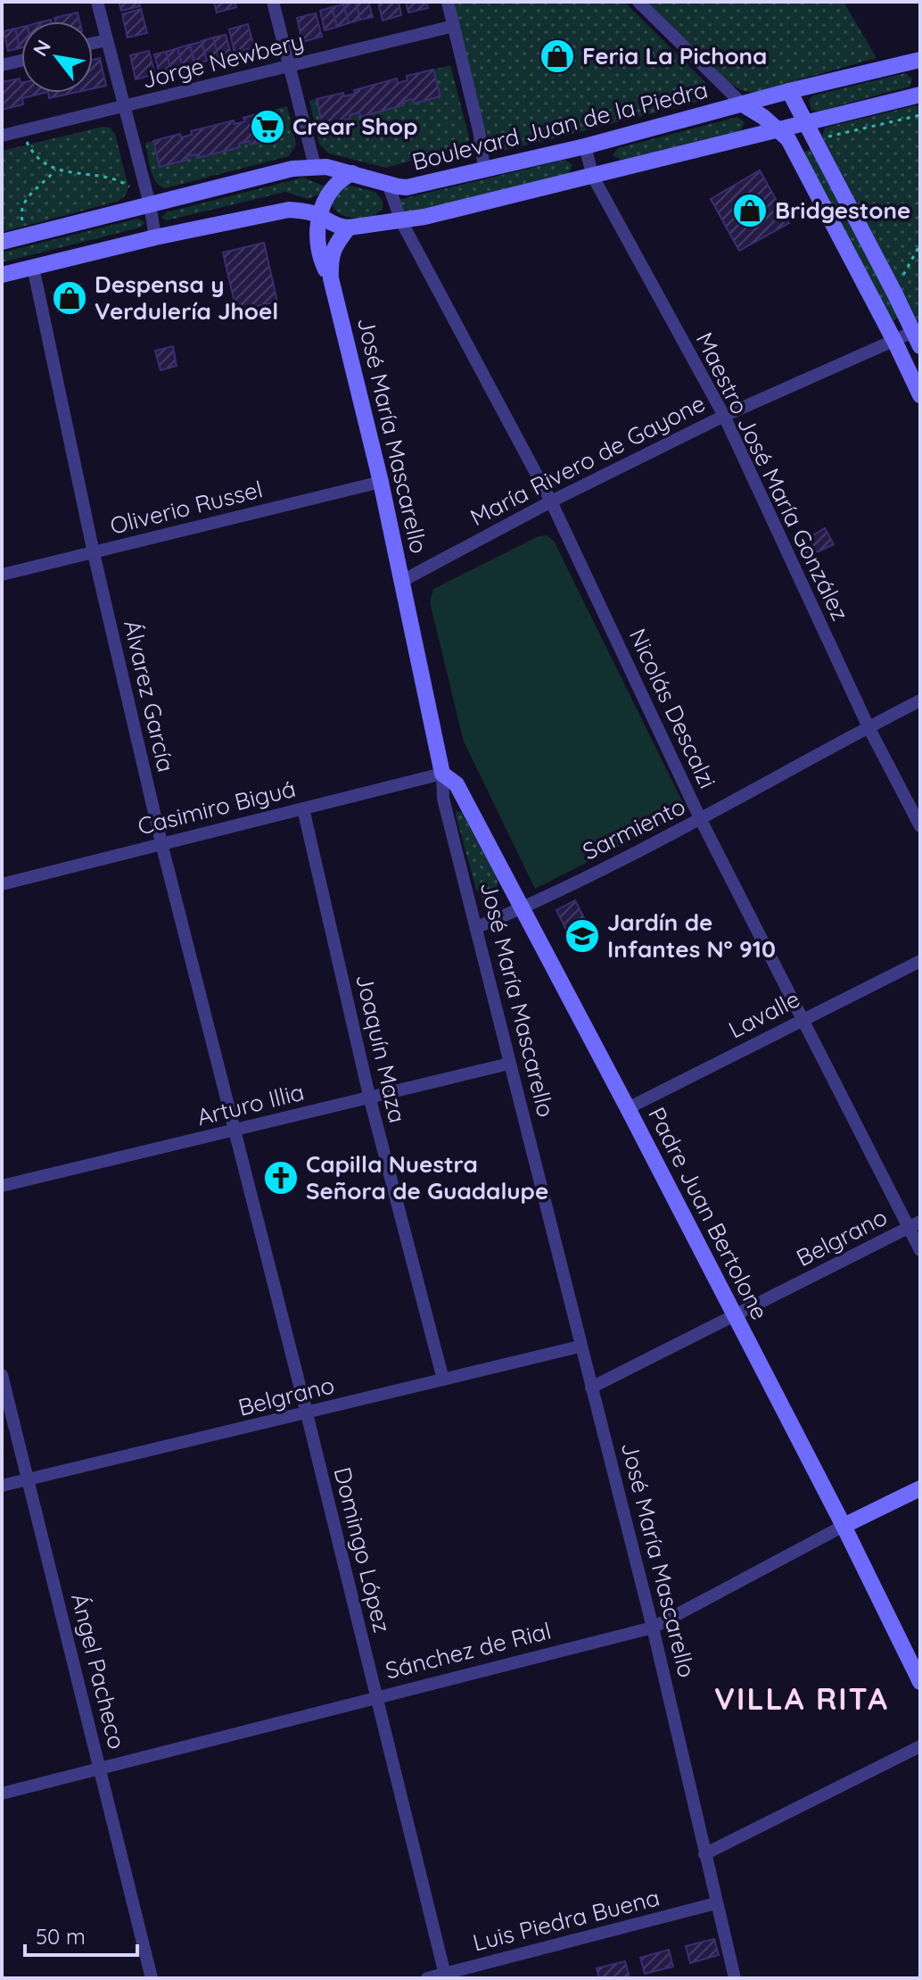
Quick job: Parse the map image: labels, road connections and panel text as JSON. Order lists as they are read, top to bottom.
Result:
{
  "streets": {
    "main road": [
      "Boulevard Juan de la Piedra",
      "José María Mascarello",
      "Padre Juan Bertolone",
      "Sánchez de Rial"
    ],
    "street": [
      "Jorge Newbery",
      "María Rivero de Gayone",
      "Maestro José María González",
      "Oliverio Russel",
      "Álvarez García",
      "Nicolás Descalzi",
      "Casimiro Biguá",
      "Sarmiento",
      "Lavalle",
      "Joaquín Maza",
      "Arturo Illia",
      "Belgrano",
      "Domingo López",
      "Ángel Pacheco",
      "Luis Piedra Buena"
    ]
  },
  "crossings": [
    ["Boulevard Juan de la Piedra", "Maestro José María González"],
    ["Boulevard Juan de la Piedra", "Nicolás Descalzi"],
    ["José María Mascarello", "María Rivero de Gayone"],
    ["José María Mascarello", "Oliverio Russel"],
    ["José María Mascarello", "Casimiro Biguá"],
    ["José María Mascarello", "Sarmiento"],
    ["José María Mascarello", "Arturo Illia"],
    ["José María Mascarello", "Padre Juan Bertolone"],
    ["José María Mascarello", "Belgrano"],
    ["José María Mascarello", "Sánchez de Rial"],
    ["José María Mascarello", "Luis Piedra Buena"],
    ["María Rivero de Gayone", "Maestro José María González"],
    ["María Rivero de Gayone", "Nicolás Descalzi"],
    ["Maestro José María González", "Sarmiento"],
    ["Oliverio Russel", "Álvarez García"],
    ["Álvarez García", "Casimiro Biguá"],
    ["Álvarez García", "Arturo Illia"],
    ["Álvarez García", "Domingo López"],
    ["Nicolás Descalzi", "Sarmiento"],
    ["Nicolás Descalzi", "Lavalle"],
    ["Nicolás Descalzi", "Belgrano"],
    ["Casimiro Biguá", "Joaquín Maza"],
    ["Casimiro Biguá", "Padre Juan Bertolone"],
    ["Sarmiento", "Padre Juan Bertolone"],
    ["Lavalle", "Padre Juan Bertolone"],
    ["Joaquín Maza", "Arturo Illia"],
    ["Joaquín Maza", "Belgrano"],
    ["Arturo Illia", "Domingo López"],
    ["Padre Juan Bertolone", "Belgrano"],
    ["Padre Juan Bertolone", "Sánchez de Rial"],
    ["Belgrano", "Domingo López"],
    ["Belgrano", "Ángel Pacheco"],
    ["Domingo López", "Sánchez de Rial"],
    ["Domingo López", "Luis Piedra Buena"],
    ["Sánchez de Rial", "Ángel Pacheco"]
  ],
  "districts": ["VILLA RITA"],
  "places": {
    "shop": ["Feria La Pichona", "Bridgestone", "Despensa y Verdulería Jhoel"],
    "supermarket": ["Crear Shop"],
    "school or university": ["Jardín de Infantes N° 910"],
    "church": ["Capilla Nuestra Señora de Guadalupe"]
  },
  "scale_bar": "50 m",
  "north": "top left"
}
